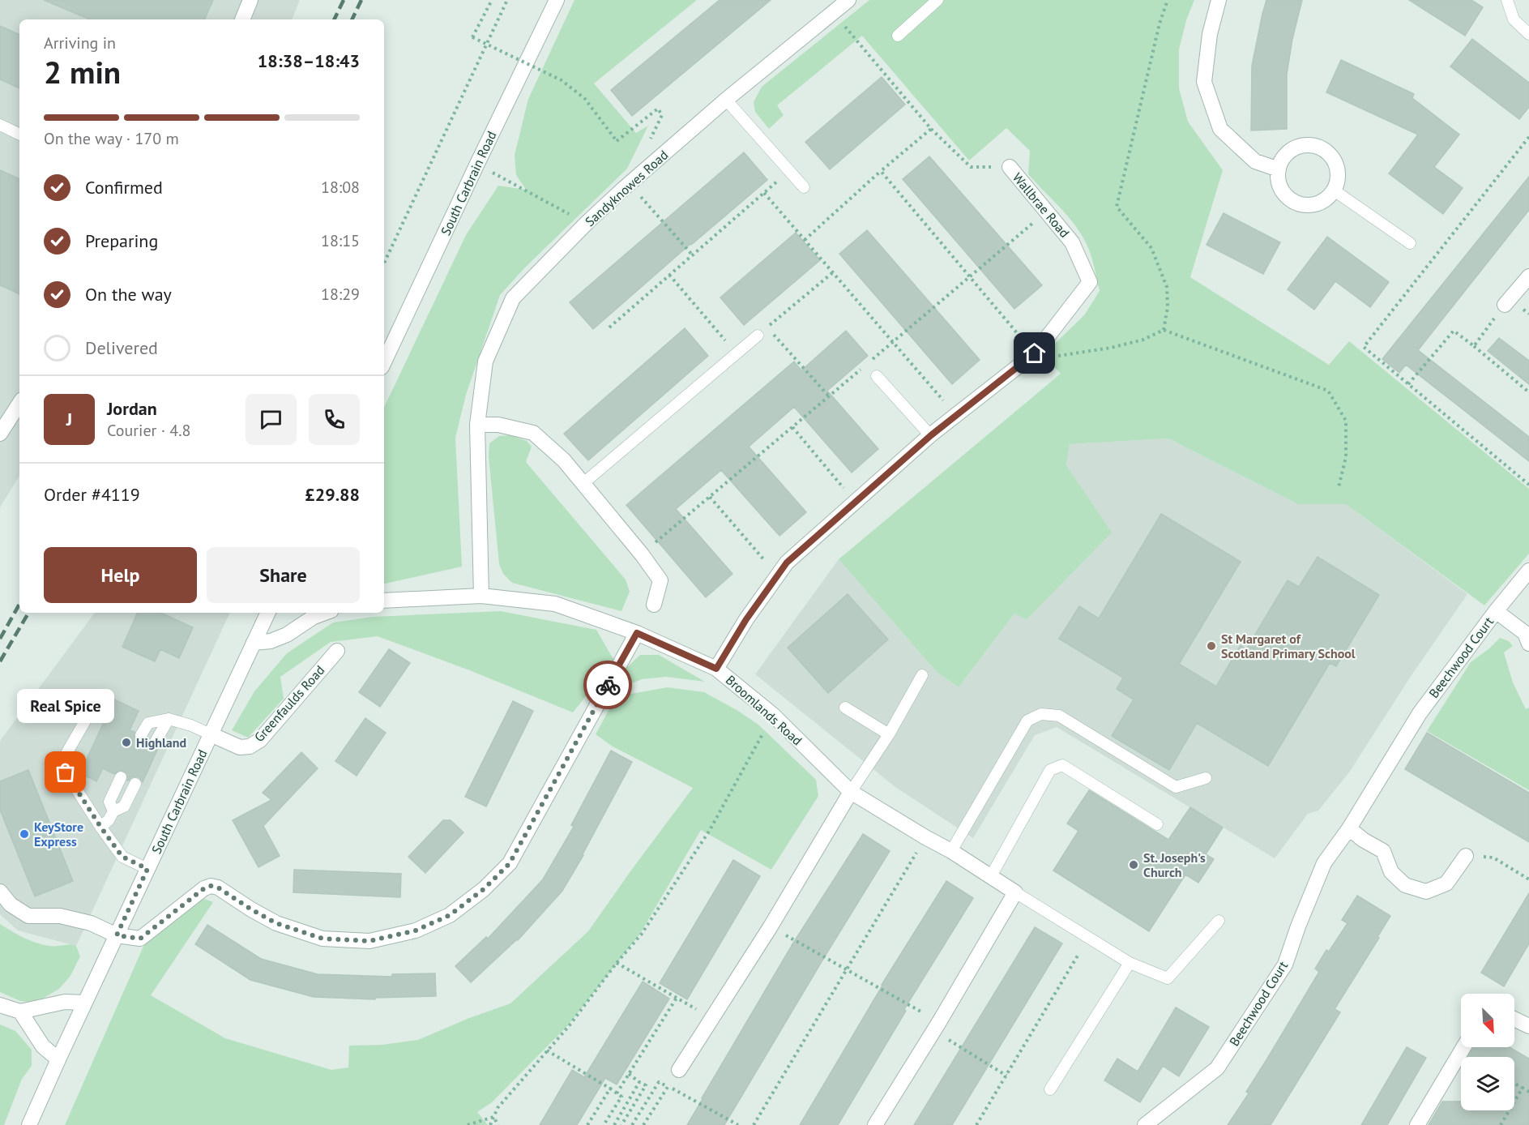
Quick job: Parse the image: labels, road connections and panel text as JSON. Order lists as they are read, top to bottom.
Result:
{
  "streets": {
    "street": [
      "South Carbrain Road",
      "Sandyknowes Road",
      "Wallbrae Road",
      "Beechwood Court",
      "Greenfaulds Road",
      "Broomlands Road"
    ]
  },
  "crossings": [
    ["South Carbrain Road", "Greenfaulds Road"],
    ["Sandyknowes Road", "Broomlands Road"],
    ["Wallbrae Road", "Broomlands Road"]
  ],
  "places": [
    "St Margaret of Scotland Primary School",
    "Highland",
    "Real Spice",
    "KeyStore Express",
    "St. Joseph's Church"
  ],
  "north": "bottom right",
  "page": {
    "heading": ["2 min", "Arriving in", "18:38–18:43"],
    "panel": [
      "Jordan",
      "Courier · 4.8",
      "Order #4119",
      "£29.88"
    ],
    "bar": "On the way · 170 m",
    "list": [
      ["Confirmed", "18:08"],
      ["Preparing", "18:15"],
      ["On the way", "18:29"],
      "Delivered"
    ],
    "round": "J",
    "buttons": ["Help", "Share"],
    "bubble": "Real Spice"
  }
}
